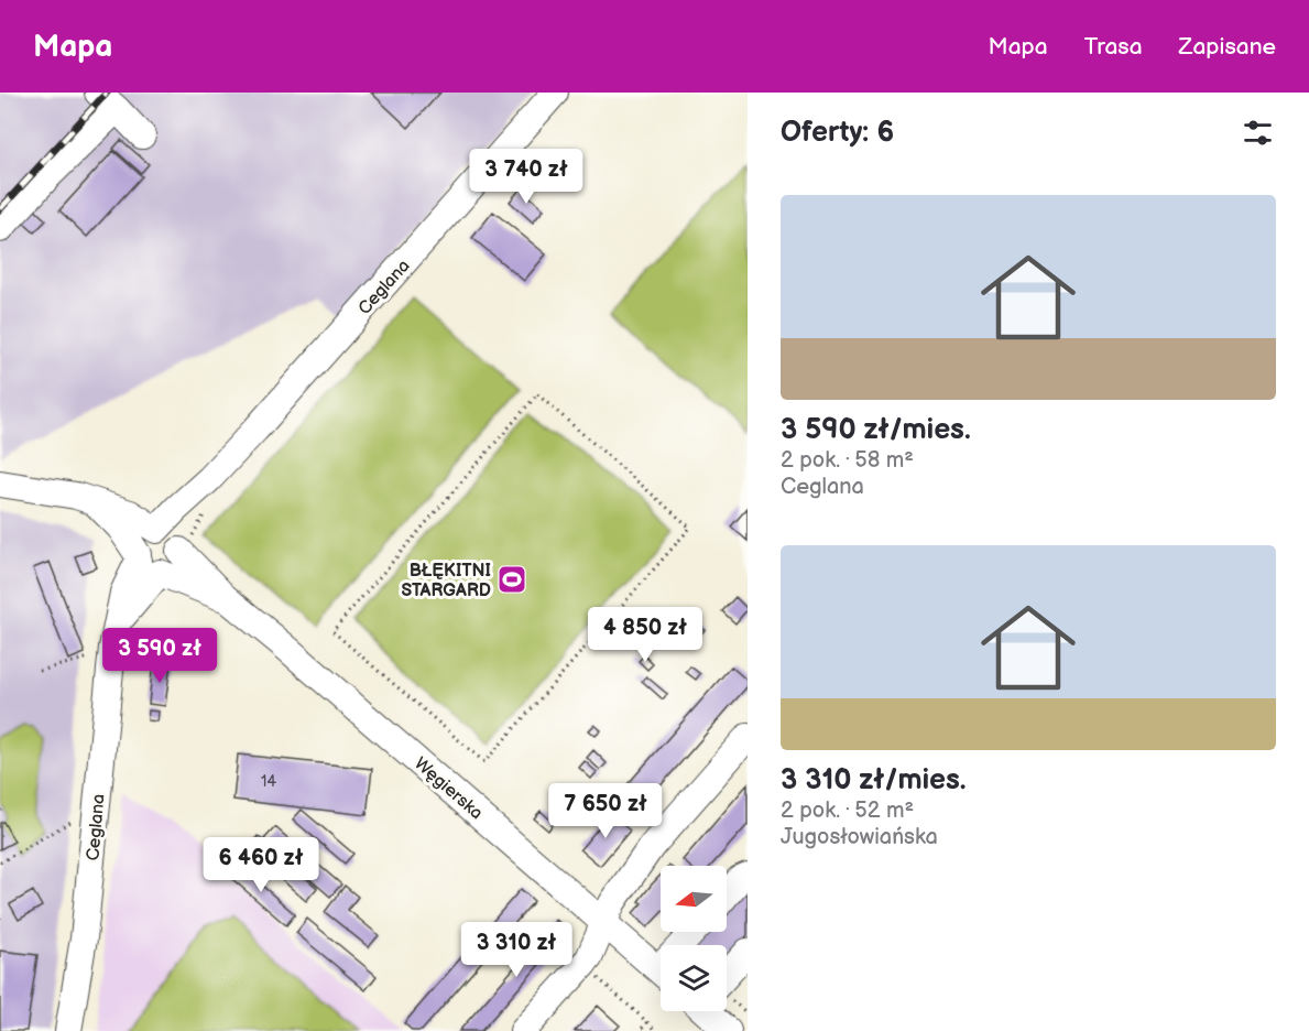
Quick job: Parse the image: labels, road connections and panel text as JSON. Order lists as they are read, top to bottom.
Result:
{
  "streets": {
    "street": ["Ceglana", "Węgierska"]
  },
  "crossings": [
    ["Ceglana", "Węgierska"]
  ],
  "places": {
    "sports": ["BŁĘKITNI STARGARD"]
  },
  "house_numbers": ["14"],
  "north": "left",
  "page": {
    "header": "Mapa",
    "nav": ["Mapa", "Trasa", "Zapisane"],
    "heading": "Oferty: 6",
    "price": [
      "3 740 zł",
      "4 850 zł",
      "3 590 zł",
      "7 650 zł",
      "6 460 zł",
      "3 310 zł"
    ],
    "list": [
      {
        "name": "3 590 zł/mies.",
        "note": "2 pok. · 58 m² · Ceglana"
      },
      {
        "name": "3 310 zł/mies.",
        "note": "2 pok. · 52 m² · Jugosłowiańska"
      }
    ]
  }
}
